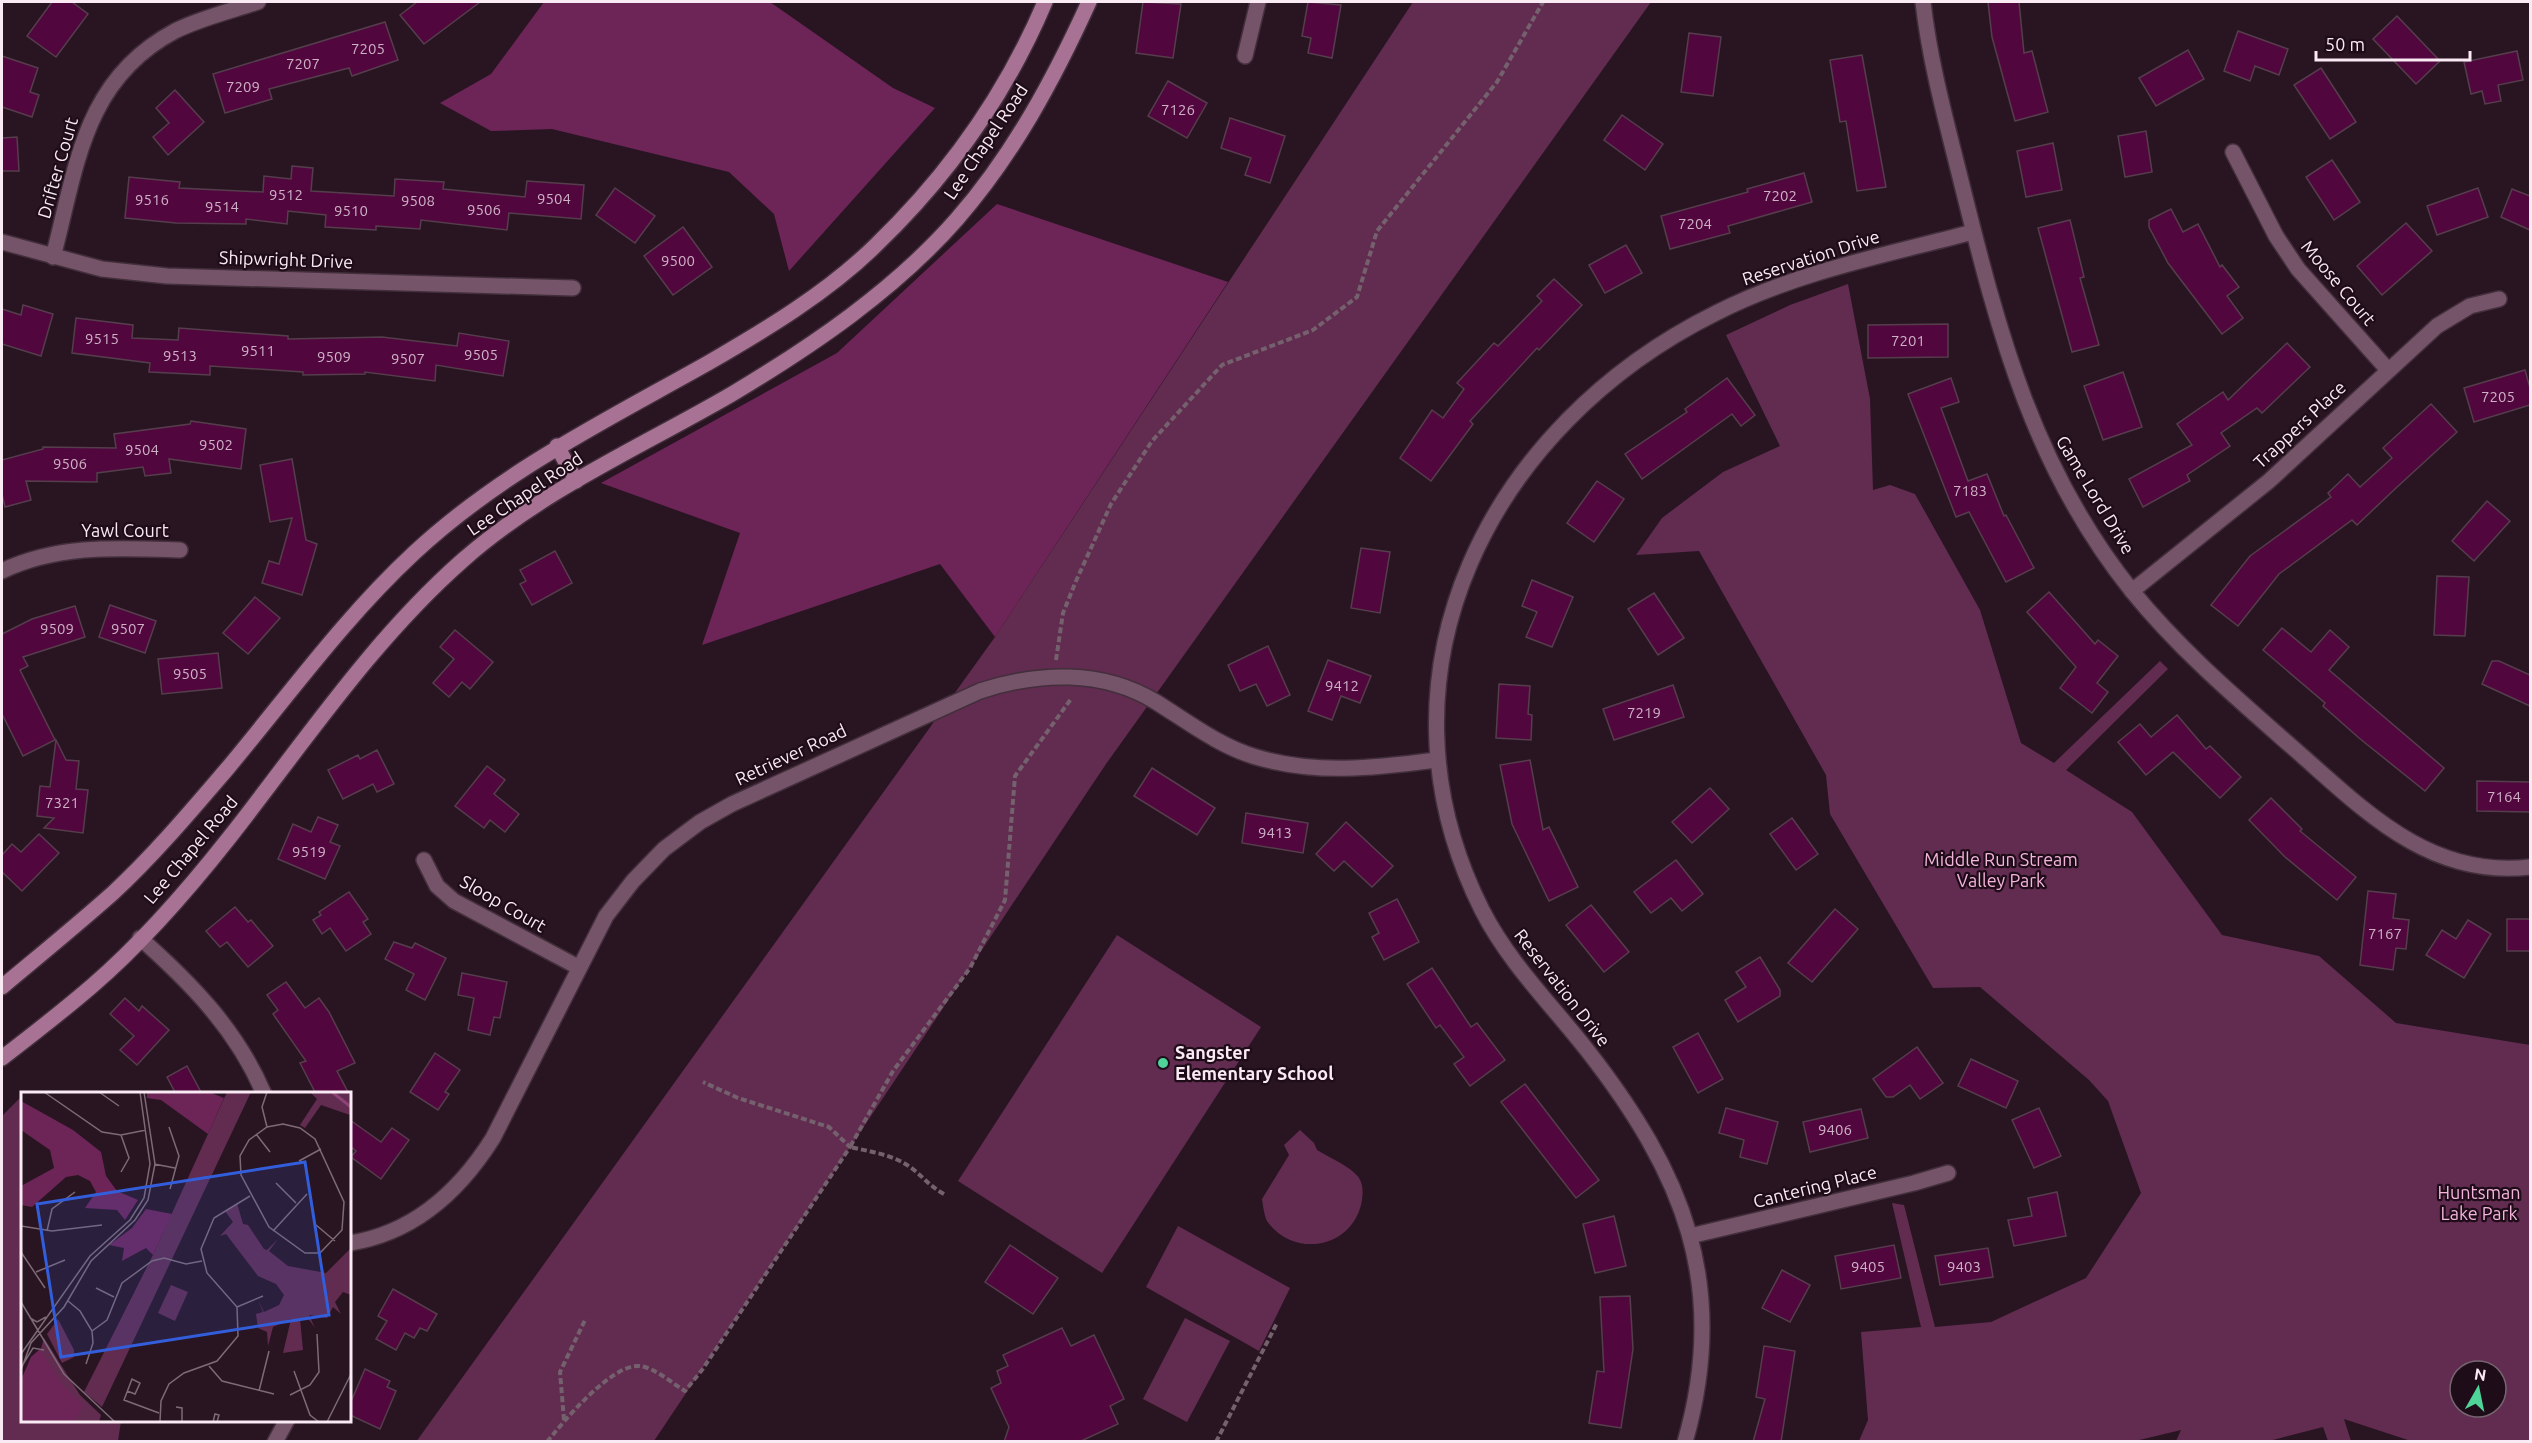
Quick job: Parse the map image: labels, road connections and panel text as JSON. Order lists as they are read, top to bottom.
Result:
{
  "streets": {
    "main road": ["Lee Chapel Road"],
    "street": [
      "Drifter Court",
      "Reservation Drive",
      "Shipwright Drive",
      "Moose Court",
      "Trappers Place",
      "Game Lord Drive",
      "Yawl Court",
      "Retriever Road",
      "Sloop Court",
      "Cantering Place"
    ]
  },
  "crossings": [
    ["Drifter Court", "Shipwright Drive"],
    ["Reservation Drive", "Game Lord Drive"],
    ["Reservation Drive", "Retriever Road"],
    ["Reservation Drive", "Cantering Place"],
    ["Moose Court", "Trappers Place"],
    ["Trappers Place", "Game Lord Drive"],
    ["Retriever Road", "Sloop Court"]
  ],
  "parks": ["Middle Run Stream Valley Park", "Huntsman Lake Park"],
  "places": ["Sangster Elementary School"],
  "house_numbers": [
    "7205",
    "7207",
    "7209",
    "7126",
    "9512",
    "7202",
    "9504",
    "9516",
    "9508",
    "9514",
    "9506",
    "9510",
    "7204",
    "9500",
    "9515",
    "7201",
    "9511",
    "9505",
    "9513",
    "9509",
    "9507",
    "7205",
    "9502",
    "9504",
    "9506",
    "7183",
    "9509",
    "9507",
    "9505",
    "9412",
    "7219",
    "7164",
    "7321",
    "9413",
    "9519",
    "7167",
    "9406",
    "9405",
    "9403"
  ],
  "scale_bar": "50 m",
  "north": "top"
}
